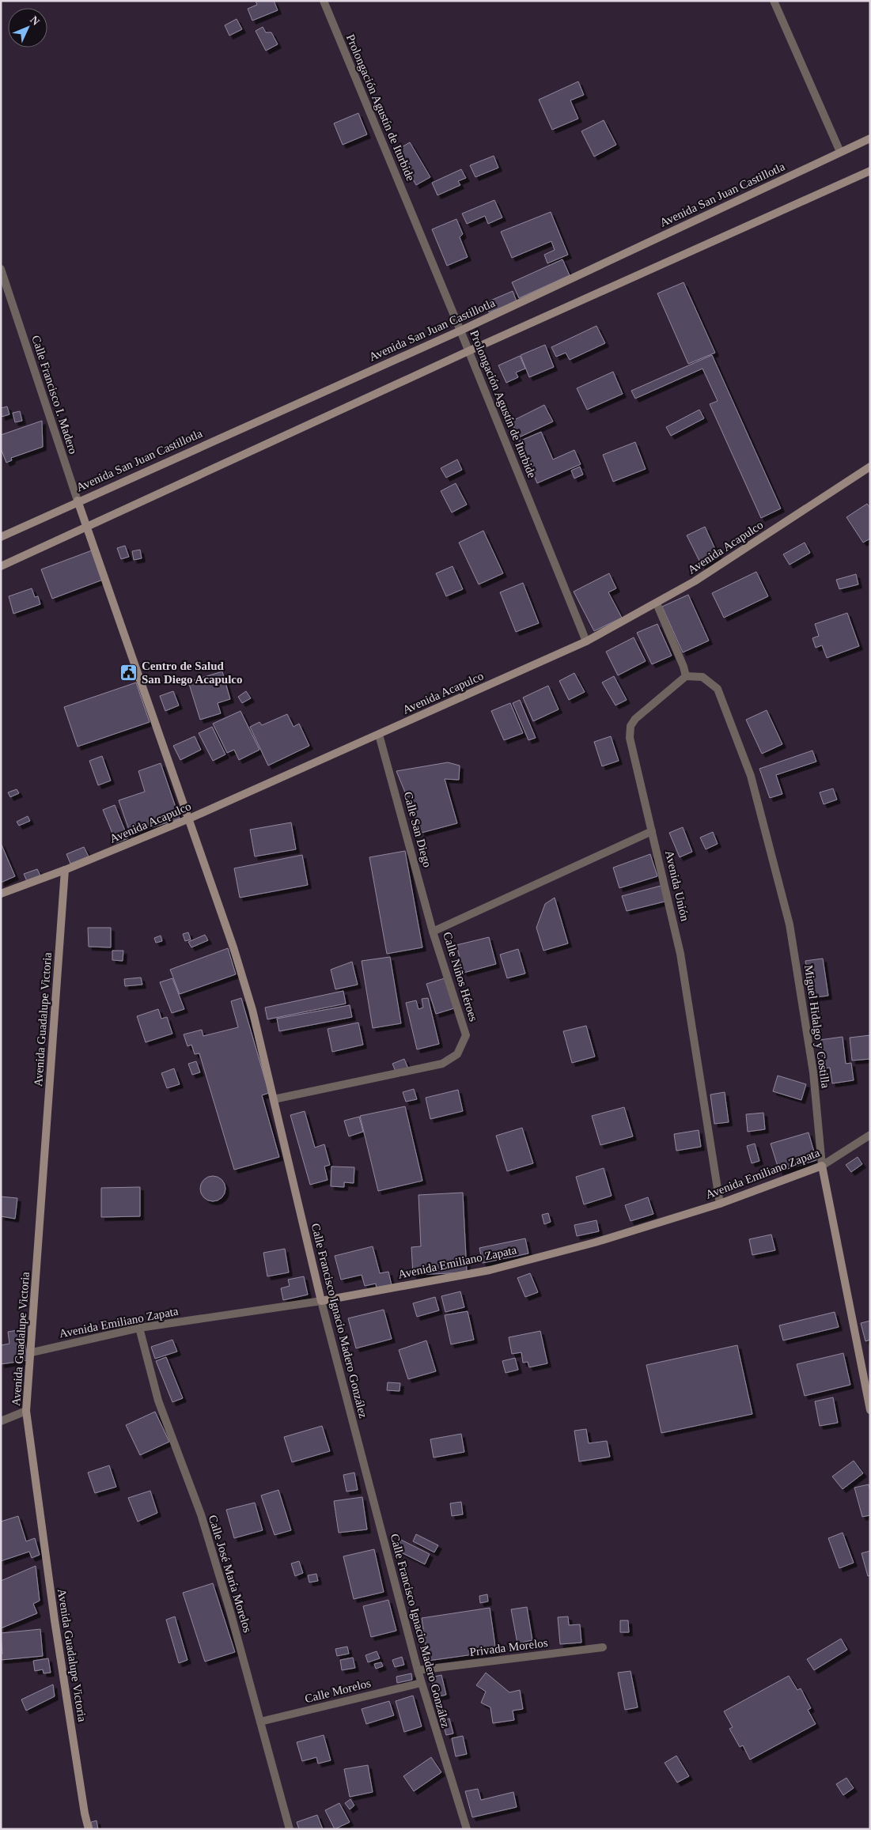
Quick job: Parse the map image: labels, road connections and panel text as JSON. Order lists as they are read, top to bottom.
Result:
{
  "streets": {
    "street": [
      "Prolongación Agustín de Iturbide",
      "Avenida San Juan Castillotla",
      "Calle Francisco I. Madero",
      "Avenida Acapulco",
      "Calle San Diego",
      "Avenida Unión",
      "Calle Niños Héroes",
      "Avenida Guadalupe Victoria",
      "Miguel Hidalgo y Costilla",
      "Avenida Emiliano Zapata",
      "Calle Francisco Ignacio Madero González",
      "Calle José María Morelos",
      "Privada Morelos",
      "Calle Morelos"
    ]
  },
  "crossings": [
    ["Prolongación Agustín de Iturbide", "Avenida San Juan Castillotla"],
    ["Prolongación Agustín de Iturbide", "Avenida Acapulco"],
    ["Avenida San Juan Castillotla", "Calle Francisco I. Madero"],
    ["Calle Francisco I. Madero", "Avenida Acapulco"],
    ["Calle Francisco I. Madero", "Calle Francisco Ignacio Madero González"],
    ["Avenida Acapulco", "Calle San Diego"],
    ["Avenida Acapulco", "Avenida Guadalupe Victoria"],
    ["Avenida Acapulco", "Calle Francisco Ignacio Madero González"],
    ["Calle San Diego", "Calle Niños Héroes"],
    ["Avenida Unión", "Calle Niños Héroes"],
    ["Avenida Unión", "Miguel Hidalgo y Costilla"],
    ["Avenida Unión", "Avenida Emiliano Zapata"],
    ["Calle Niños Héroes", "Calle Francisco Ignacio Madero González"],
    ["Avenida Guadalupe Victoria", "Avenida Emiliano Zapata"],
    ["Miguel Hidalgo y Costilla", "Avenida Emiliano Zapata"],
    ["Avenida Emiliano Zapata", "Calle Francisco Ignacio Madero González"],
    ["Avenida Emiliano Zapata", "Calle José María Morelos"],
    ["Calle Francisco Ignacio Madero González", "Privada Morelos"],
    ["Calle Francisco Ignacio Madero González", "Calle Morelos"],
    ["Calle José María Morelos", "Calle Morelos"]
  ],
  "places": {
    "public building": ["Centro de Salud San Diego Acapulco"]
  },
  "north": "top right"
}
